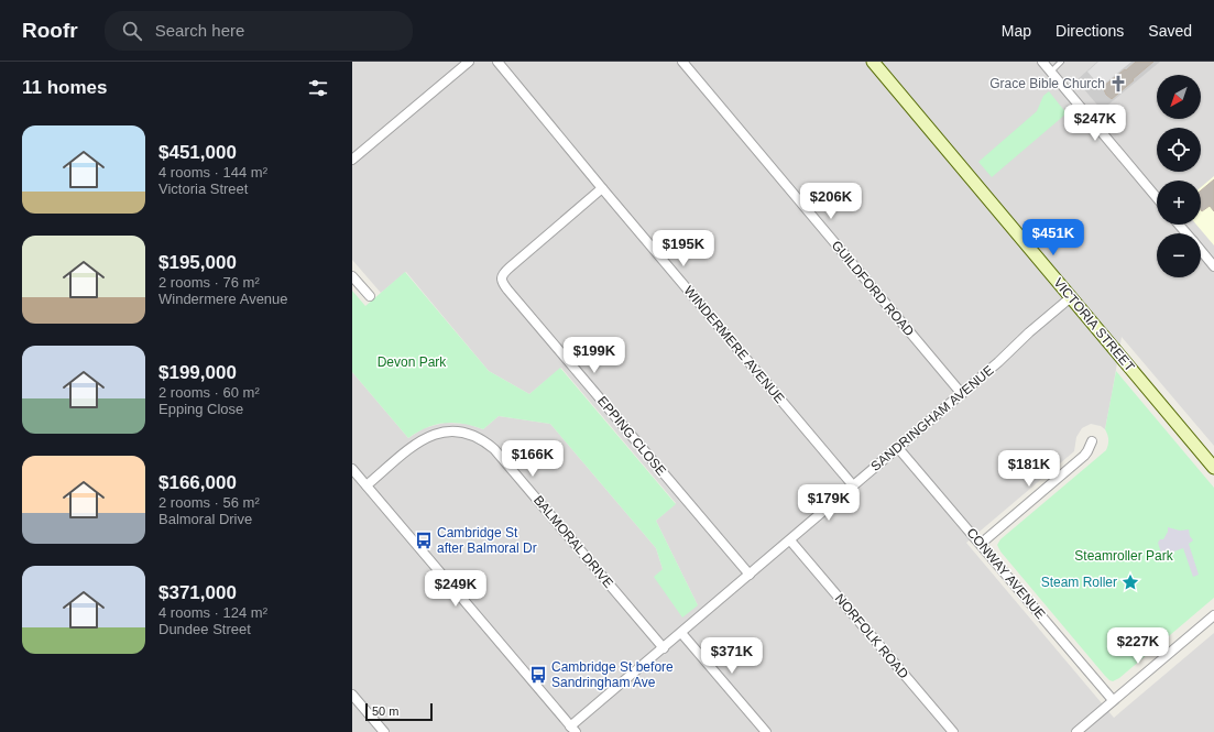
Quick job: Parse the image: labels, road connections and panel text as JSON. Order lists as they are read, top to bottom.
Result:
{
  "streets": {
    "street": [
      "GUILDFORD ROAD",
      "VICTORIA STREET",
      "WINDERMERE AVENUE",
      "SANDRINGHAM AVENUE",
      "EPPING CLOSE",
      "BALMORAL DRIVE",
      "CONWAY AVENUE",
      "NORFOLK ROAD"
    ]
  },
  "crossings": [
    ["GUILDFORD ROAD", "SANDRINGHAM AVENUE"],
    ["VICTORIA STREET", "SANDRINGHAM AVENUE"],
    ["WINDERMERE AVENUE", "SANDRINGHAM AVENUE"],
    ["WINDERMERE AVENUE", "EPPING CLOSE"],
    ["SANDRINGHAM AVENUE", "EPPING CLOSE"],
    ["SANDRINGHAM AVENUE", "BALMORAL DRIVE"],
    ["SANDRINGHAM AVENUE", "CONWAY AVENUE"],
    ["SANDRINGHAM AVENUE", "NORFOLK ROAD"]
  ],
  "parks": ["Devon Park", "Steamroller Park"],
  "places": {
    "church": ["Grace Bible Church"],
    "bus stop": ["Cambridge St after Balmoral Dr", "Cambridge St before Sandringham Ave"],
    "place": ["Steam Roller"]
  },
  "scale_bar": "50 m",
  "north": "bottom left",
  "page": {
    "header": "Roofr",
    "search": "Search here",
    "nav": ["Map", "Directions", "Saved"],
    "heading": "11 homes",
    "map_buttons": ["+", "−"],
    "price": [
      "$247K",
      "$206K",
      "$451K",
      "$195K",
      "$199K",
      "$166K",
      "$181K",
      "$179K",
      "$249K",
      "$227K",
      "$371K"
    ],
    "list": [
      {
        "name": "$451,000",
        "note": "4 rooms · 144 m² · Victoria Street"
      },
      {
        "name": "$195,000",
        "note": "2 rooms · 76 m² · Windermere Avenue"
      },
      {
        "name": "$199,000",
        "note": "2 rooms · 60 m² · Epping Close"
      },
      {
        "name": "$166,000",
        "note": "2 rooms · 56 m² · Balmoral Drive"
      },
      {
        "name": "$371,000",
        "note": "4 rooms · 124 m² · Dundee Street"
      }
    ],
    "scale": "50 m"
  }
}
